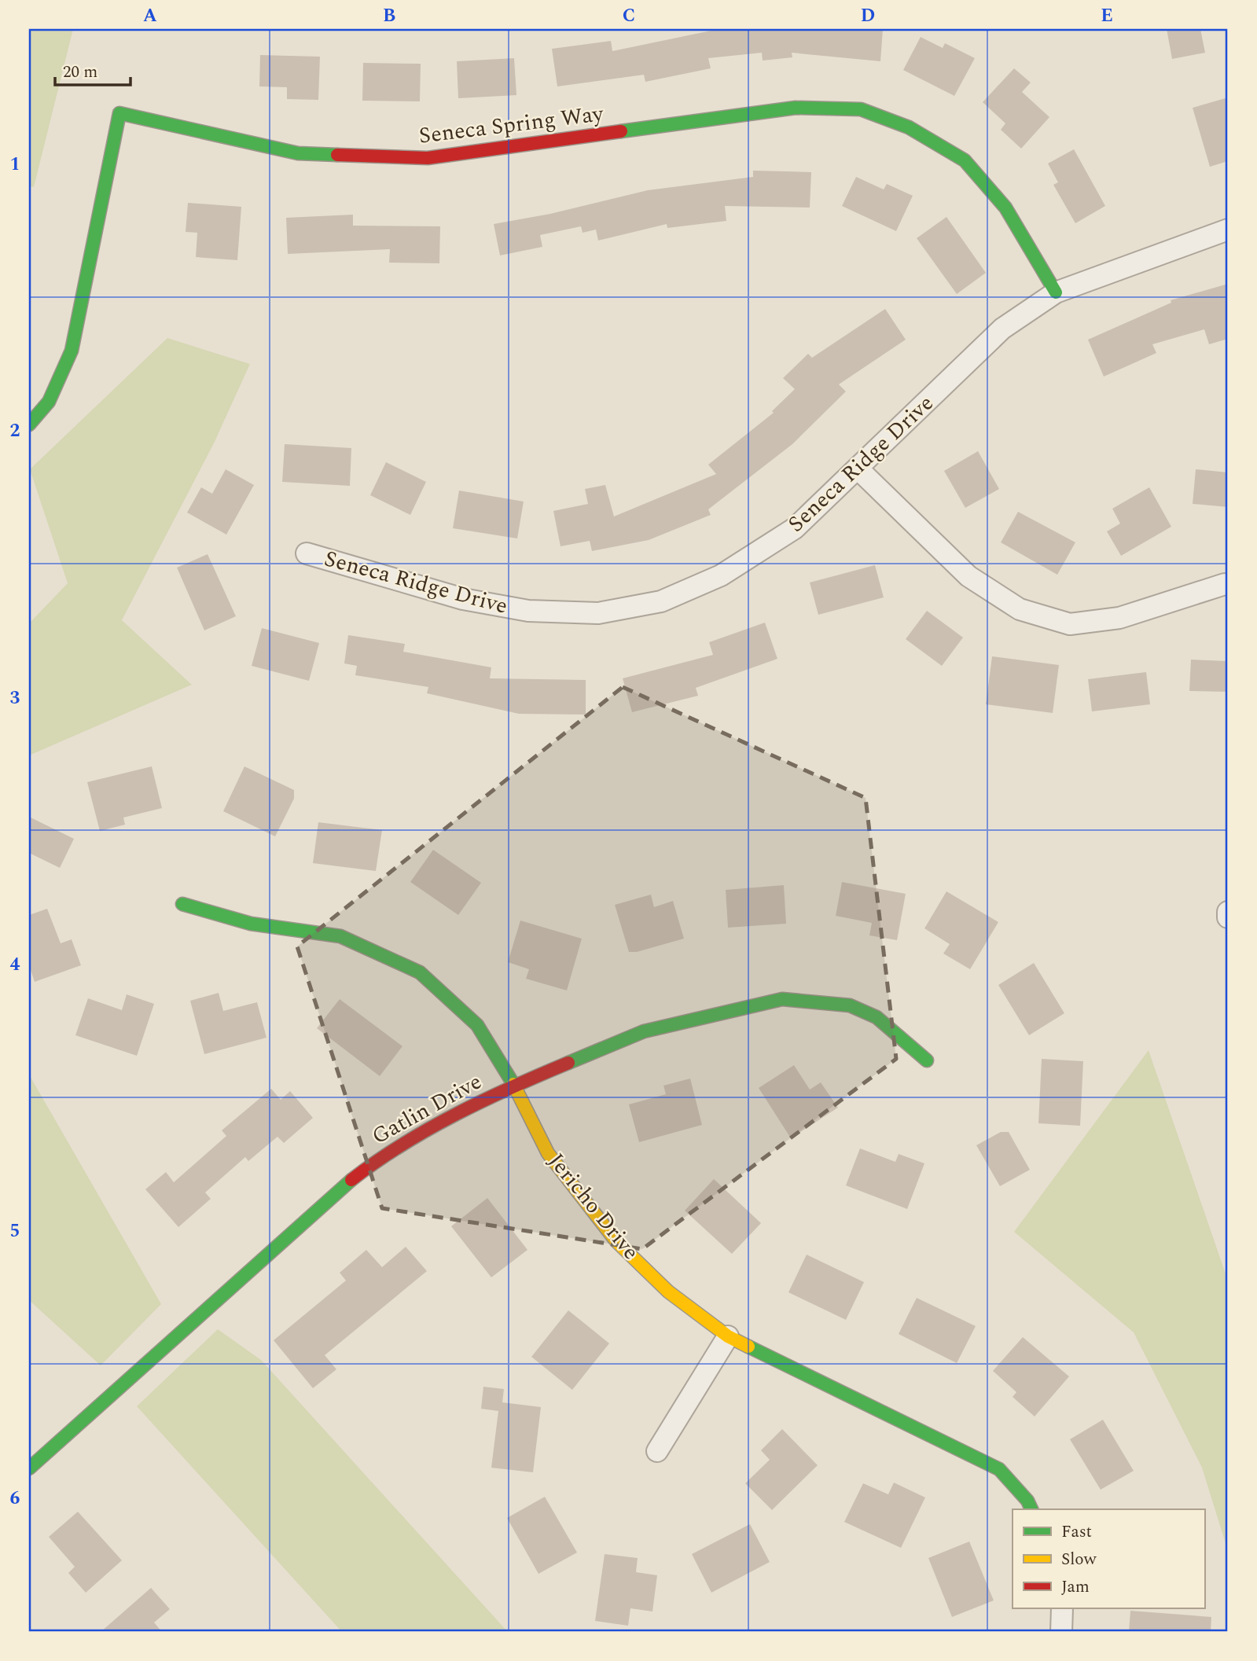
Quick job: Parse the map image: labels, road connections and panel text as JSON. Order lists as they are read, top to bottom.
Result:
{
  "streets": {
    "street": [
      "Seneca Spring Way",
      "Seneca Ridge Drive",
      "Gatlin Drive",
      "Jericho Drive"
    ]
  },
  "crossings": [
    ["Seneca Spring Way", "Seneca Ridge Drive"],
    ["Gatlin Drive", "Jericho Drive"]
  ],
  "legend": ["Fast", "Slow", "Jam"],
  "scale_bar": "20 m",
  "grid": {
    "columns": [
      "A",
      "B",
      "C",
      "D",
      "E"
    ],
    "rows": [
      "1",
      "2",
      "3",
      "4",
      "5",
      "6"
    ]
  }
}
